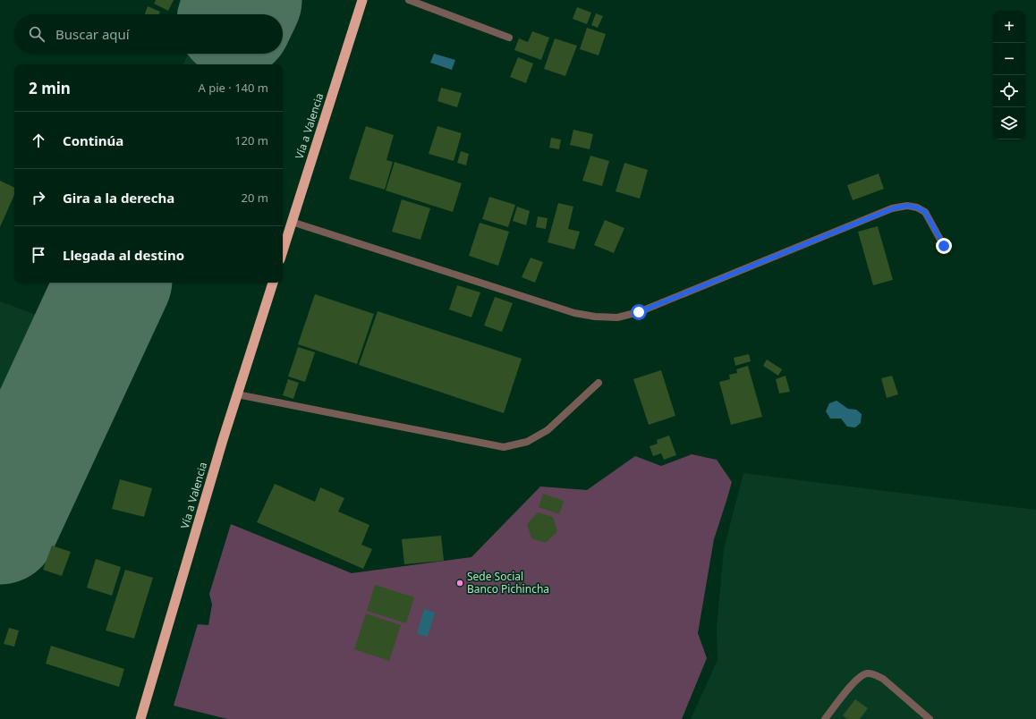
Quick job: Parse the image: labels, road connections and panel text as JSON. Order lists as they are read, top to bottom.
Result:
{
  "streets": {
    "highway": ["Vía a Valencia"]
  },
  "places": ["Sede Social Banco Pichincha"],
  "page": {
    "map_buttons": ["+", "−"],
    "search": "Buscar aquí",
    "heading": ["2 min", "A pie · 140 m"],
    "list": [
      ["Continúa", "120 m"],
      ["Gira a la derecha", "20 m"],
      "Llegada al destino"
    ]
  }
}
